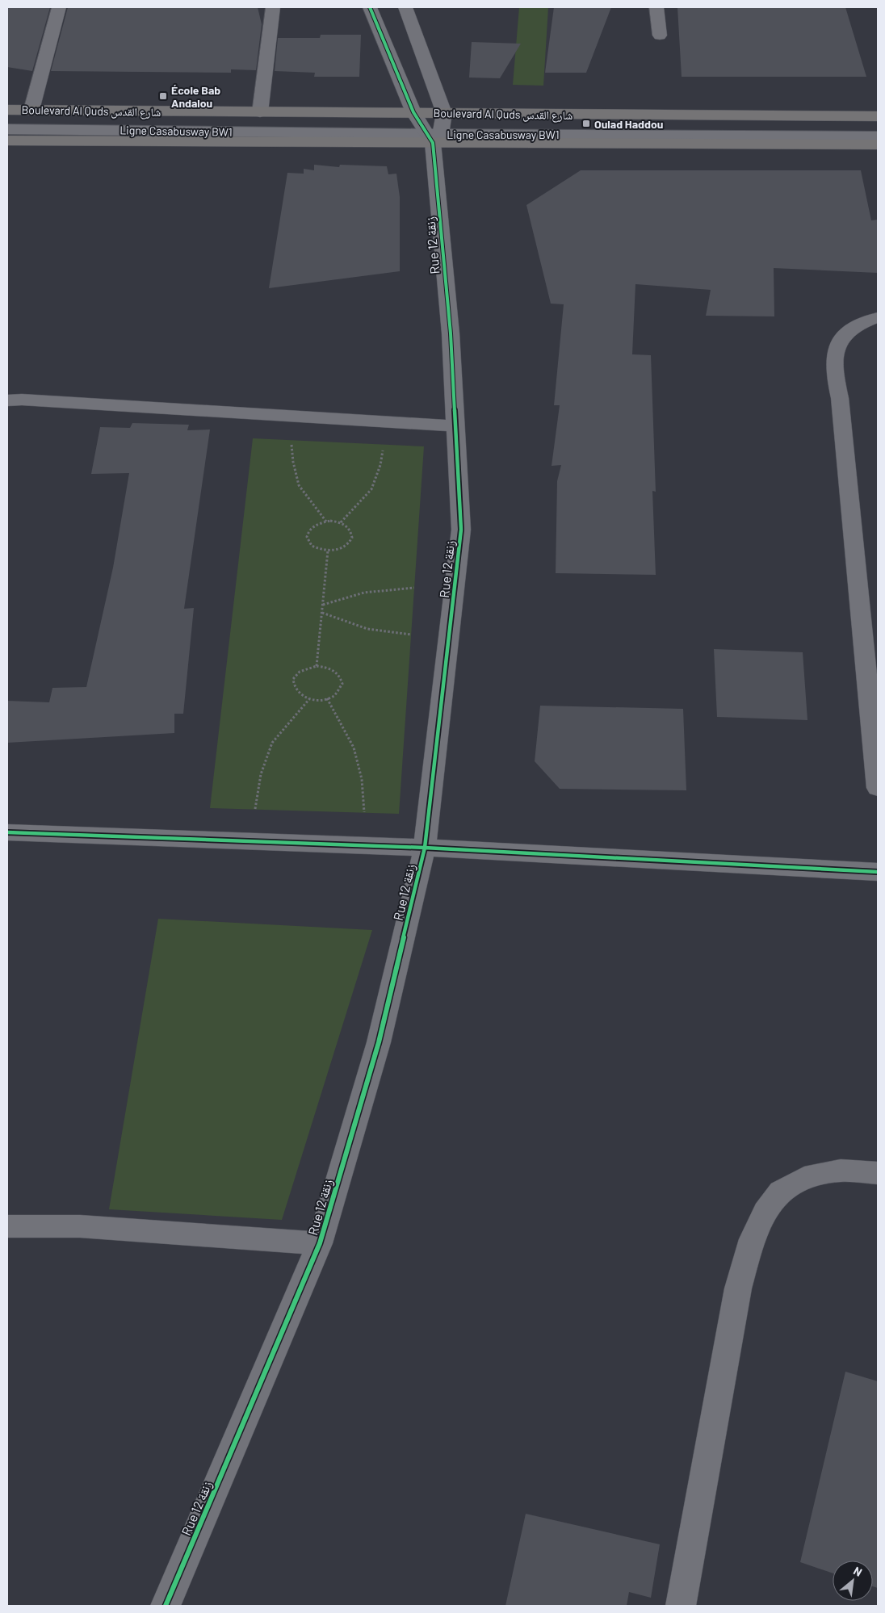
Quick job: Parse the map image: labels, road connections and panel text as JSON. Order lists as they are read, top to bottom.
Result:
{
  "streets": {
    "main road": ["Boulevard Al Quds شارع القدس"],
    "street": ["Rue 12 زنقة"],
    "lane": ["Ligne Casabusway BW1"]
  },
  "crossings": [
    ["Boulevard Al Quds شارع القدس", "Ligne Casabusway BW1"],
    ["Boulevard Al Quds شارع القدس", "Rue 12 زنقة"],
    ["Ligne Casabusway BW1", "Rue 12 زنقة"]
  ],
  "places": {
    "transit": ["École Bab Andalou", "Oulad Haddou"]
  },
  "north": "top right"
}
